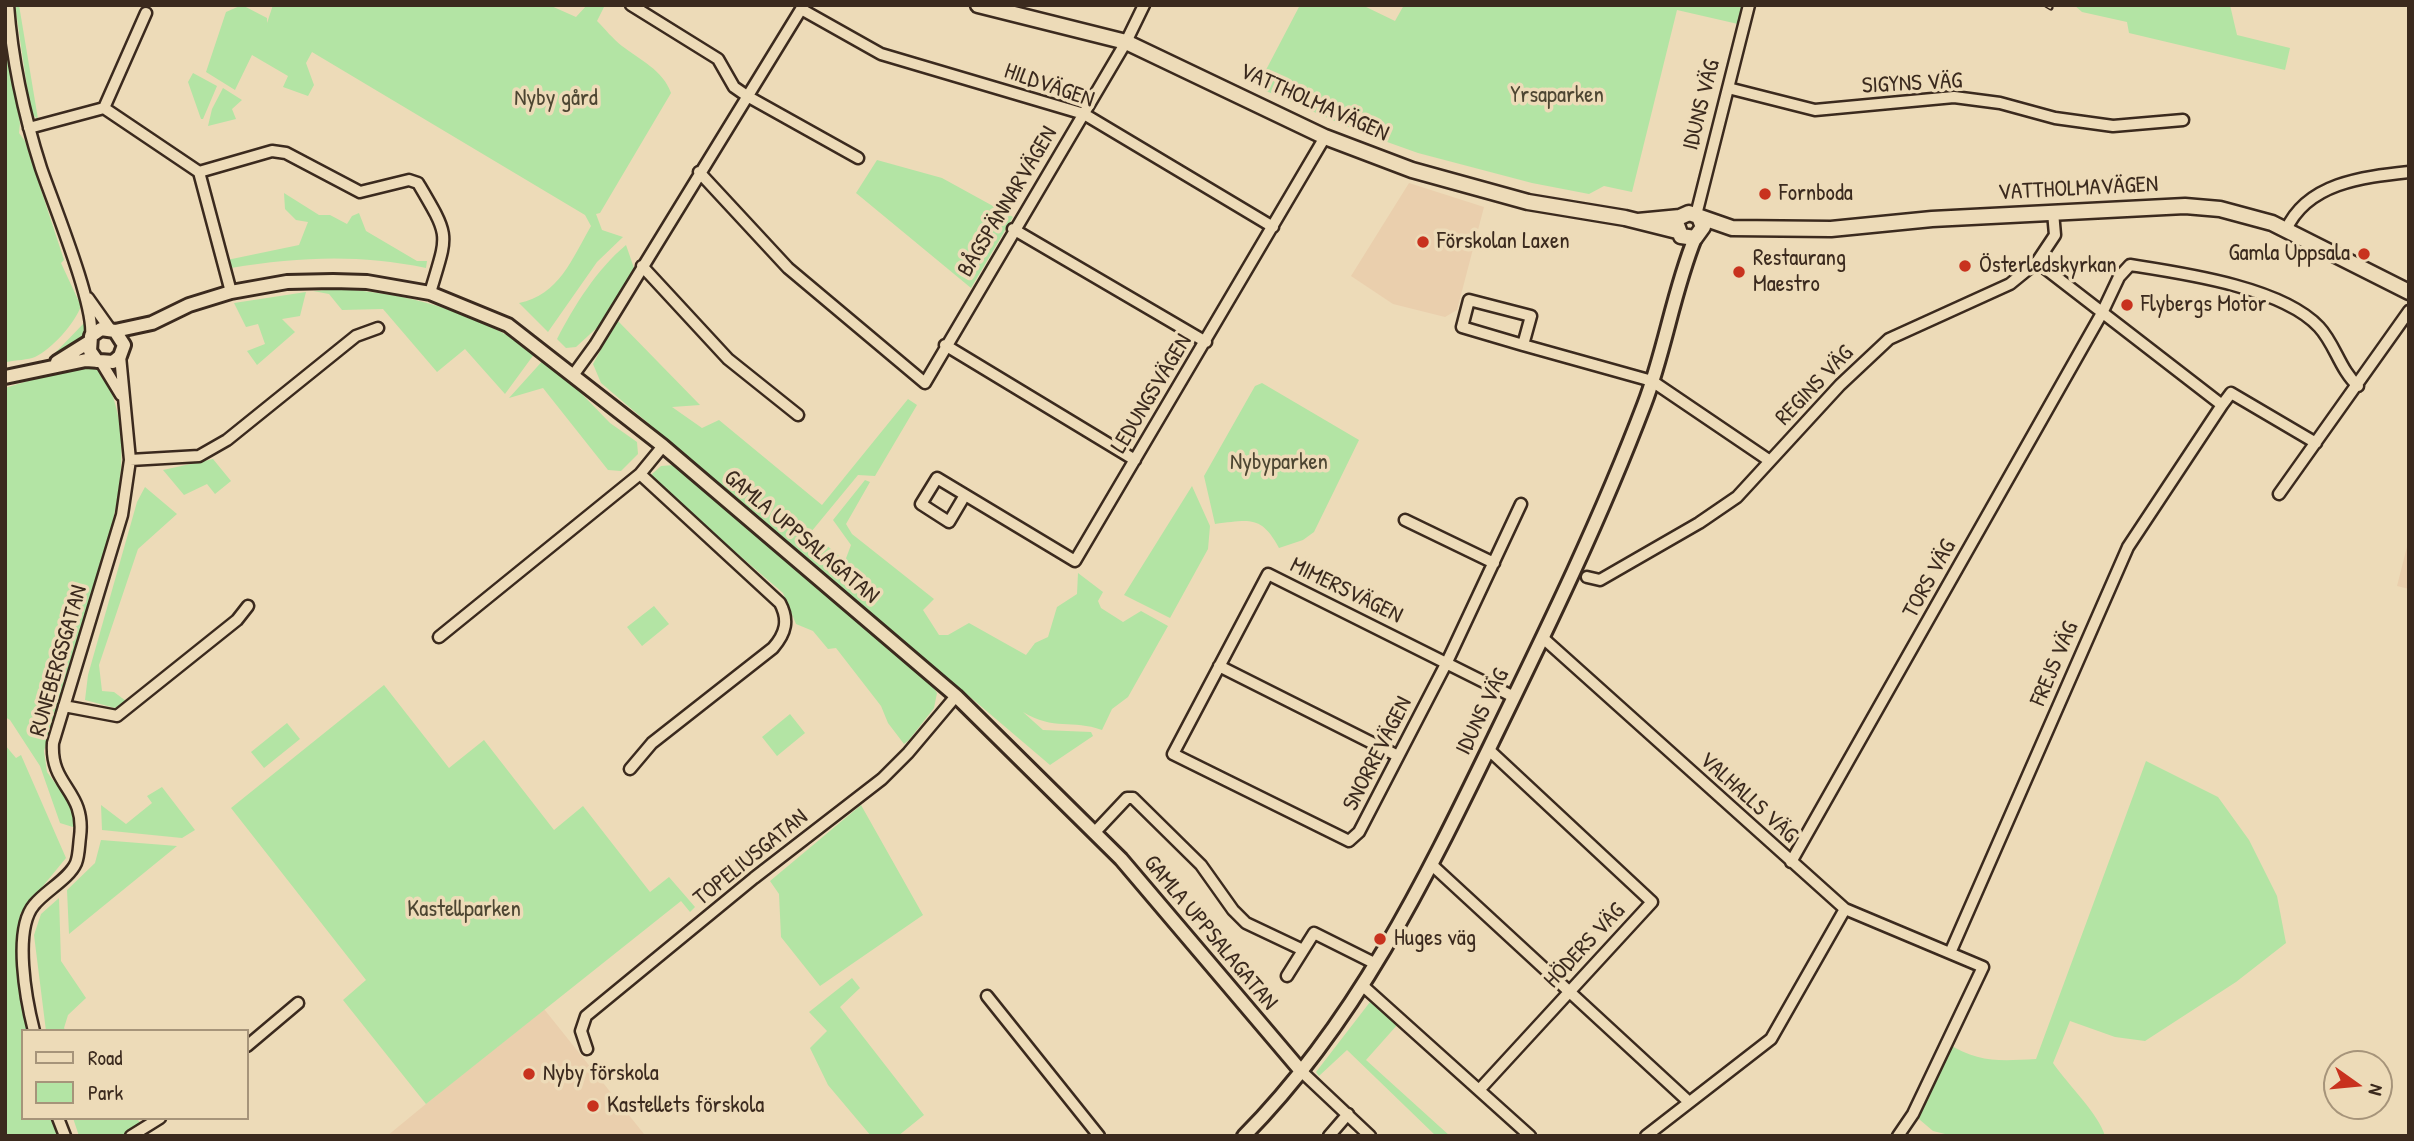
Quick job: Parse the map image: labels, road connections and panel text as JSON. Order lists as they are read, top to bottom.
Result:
{
  "streets": {
    "main road": ["VATTHOLMAVÄGEN"],
    "street": [
      "SIGYNS VÄG",
      "HILDVÄGEN",
      "IDUNS VÄG",
      "BÅGSPÄNNARVÄGEN",
      "REGINS VÄG",
      "LEDUNGSVÄGEN",
      "GAMLA UPPSALAGATAN",
      "TORS VÄG",
      "MIMERSVÄGEN",
      "RUNEBERGSGATAN",
      "FREJS VÄG",
      "SNORREVÄGEN",
      "VALHALLS VÄG",
      "TOPELIUSGATAN",
      "HÖDERS VÄG"
    ]
  },
  "crossings": [
    ["SIGYNS VÄG", "IDUNS VÄG"],
    ["HILDVÄGEN", "BÅGSPÄNNARVÄGEN"],
    ["HILDVÄGEN", "LEDUNGSVÄGEN"],
    ["VATTHOLMAVÄGEN", "IDUNS VÄG"],
    ["VATTHOLMAVÄGEN", "BÅGSPÄNNARVÄGEN"],
    ["VATTHOLMAVÄGEN", "REGINS VÄG"],
    ["VATTHOLMAVÄGEN", "LEDUNGSVÄGEN"],
    ["IDUNS VÄG", "GAMLA UPPSALAGATAN"],
    ["IDUNS VÄG", "MIMERSVÄGEN"],
    ["IDUNS VÄG", "VALHALLS VÄG"],
    ["IDUNS VÄG", "HÖDERS VÄG"],
    ["GAMLA UPPSALAGATAN", "RUNEBERGSGATAN"],
    ["GAMLA UPPSALAGATAN", "TOPELIUSGATAN"],
    ["TORS VÄG", "VALHALLS VÄG"],
    ["MIMERSVÄGEN", "SNORREVÄGEN"],
    ["FREJS VÄG", "VALHALLS VÄG"]
  ],
  "parks": [
    "Yrsaparken",
    "Nyby gård",
    "Nybyparken",
    "Kastellparken"
  ],
  "places": [
    "Fornboda",
    "Förskolan Laxen",
    "Gamla Uppsala",
    "Österledskyrkan",
    "Restaurang Maestro",
    "Flybergs Motor",
    "Huges väg",
    "Nyby förskola",
    "Kastellets förskola"
  ],
  "legend": ["Road", "Park"],
  "north": "right"
}
